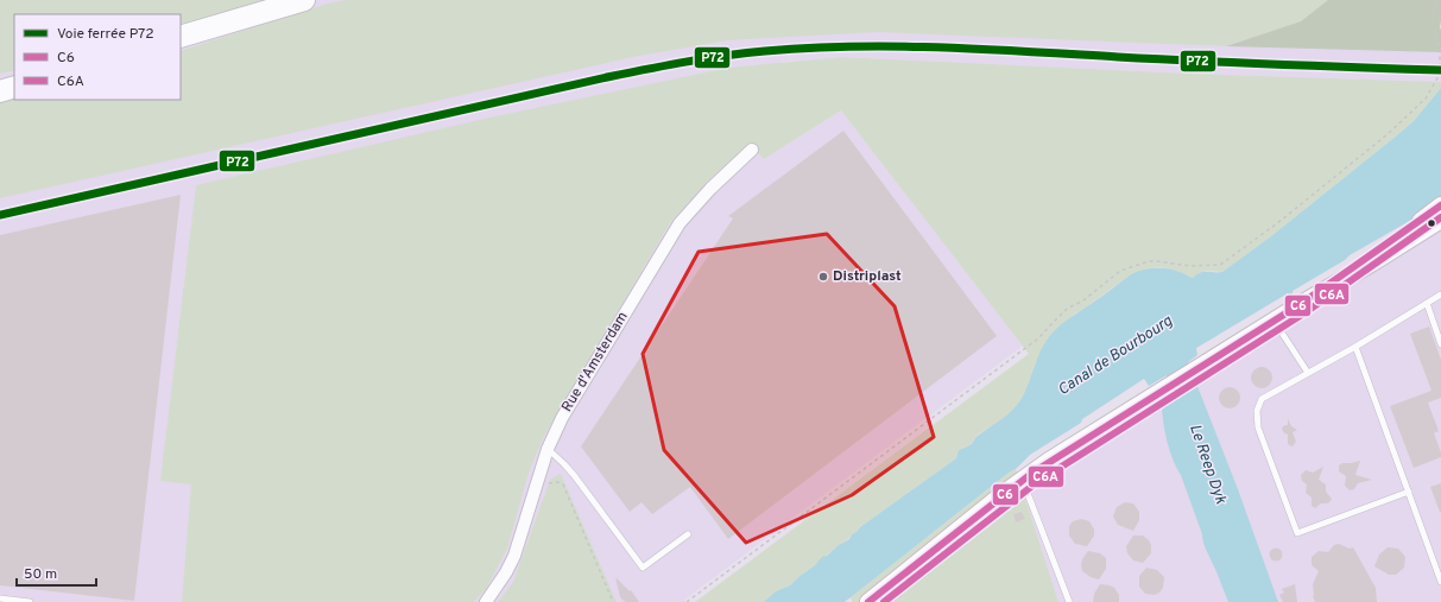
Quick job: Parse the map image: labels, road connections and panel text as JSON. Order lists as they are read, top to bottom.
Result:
{
  "streets": {
    "street": ["Rue d'Amsterdam"]
  },
  "water": ["Canal de Bourbourg", "Le Reep Dyk"],
  "places": ["Distriplast"],
  "lines": ["rail line P72", "transit line C6", "transit line C6A"],
  "legend": ["Voie ferrée P72", "C6", "C6A"],
  "scale_bar": "50 m"
}
